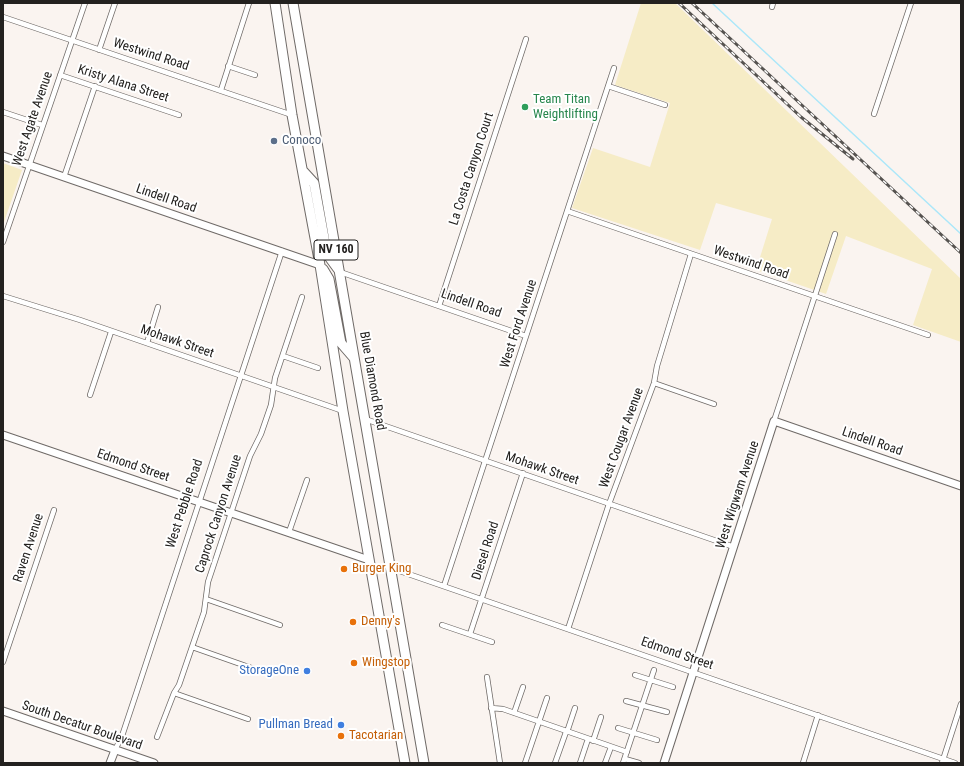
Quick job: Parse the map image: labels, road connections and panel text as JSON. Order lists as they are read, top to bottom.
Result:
{
  "streets": {
    "highway": ["NV 160", "Blue Diamond Road"],
    "street": [
      "Westwind Road",
      "Kristy Alana Street",
      "West Agate Avenue",
      "La Costa Canyon Court",
      "Lindell Road",
      "West Ford Avenue",
      "Mohawk Street",
      "West Cougar Avenue",
      "Edmond Street",
      "West Wigwam Avenue",
      "West Pebble Road",
      "Caprock Canyon Avenue",
      "Raven Avenue",
      "Diesel Road",
      "South Decatur Boulevard"
    ]
  },
  "crossings": [
    ["Westwind Road", "West Agate Avenue"],
    ["Westwind Road", "NV 160"],
    ["Westwind Road", "West Ford Avenue"],
    ["Westwind Road", "West Cougar Avenue"],
    ["Westwind Road", "West Wigwam Avenue"],
    ["Kristy Alana Street", "West Agate Avenue"],
    ["West Agate Avenue", "Lindell Road"],
    ["La Costa Canyon Court", "Lindell Road"],
    ["Lindell Road", "NV 160"],
    ["Lindell Road", "West Ford Avenue"],
    ["Lindell Road", "Blue Diamond Road"],
    ["Lindell Road", "West Wigwam Avenue"],
    ["Lindell Road", "West Pebble Road"],
    ["NV 160", "Mohawk Street"],
    ["NV 160", "Edmond Street"],
    ["West Ford Avenue", "Mohawk Street"],
    ["West Ford Avenue", "Edmond Street"],
    ["Mohawk Street", "Blue Diamond Road"],
    ["Mohawk Street", "West Cougar Avenue"],
    ["Mohawk Street", "West Wigwam Avenue"],
    ["Mohawk Street", "West Pebble Road"],
    ["Mohawk Street", "Caprock Canyon Avenue"],
    ["Mohawk Street", "Diesel Road"],
    ["Blue Diamond Road", "Edmond Street"],
    ["West Cougar Avenue", "Edmond Street"],
    ["Edmond Street", "West Wigwam Avenue"],
    ["Edmond Street", "West Pebble Road"],
    ["Edmond Street", "Caprock Canyon Avenue"],
    ["Edmond Street", "Diesel Road"],
    ["West Pebble Road", "South Decatur Boulevard"]
  ],
  "places": [
    "Team Titan Weightlifting",
    "Conoco",
    "Burger King",
    "Denny's",
    "Wingstop",
    "StorageOne",
    "Pullman Bread",
    "Tacotarian"
  ]
}
